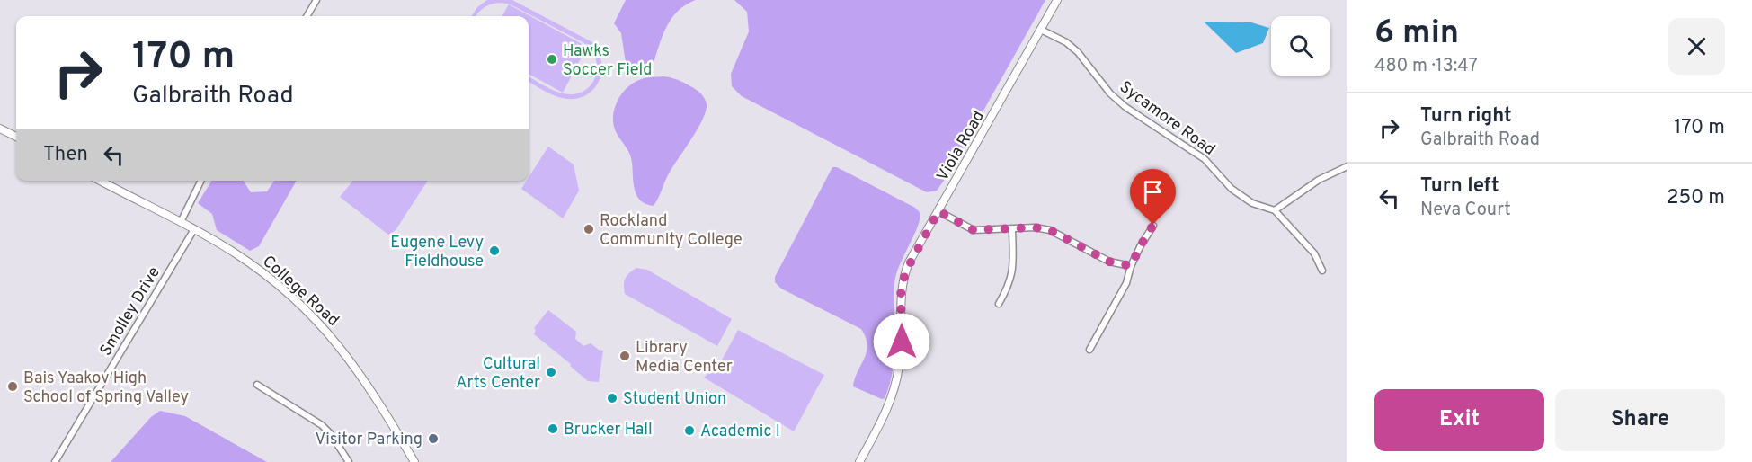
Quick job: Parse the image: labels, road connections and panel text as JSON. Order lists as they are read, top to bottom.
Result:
{
  "streets": {
    "street": [
      "Sycamore Road",
      "Viola Road",
      "College Road",
      "Smolley Drive"
    ]
  },
  "crossings": [
    ["Sycamore Road", "Viola Road"],
    ["College Road", "Smolley Drive"]
  ],
  "places": [
    "Hawks Soccer Field",
    "Rockland Community College",
    "Eugene Levy Fieldhouse",
    "Library Media Center",
    "Cultural Arts Center",
    "Bais Yaakov High School of Spring Valley",
    "Student Union",
    "Brucker Hall",
    "Academic I",
    "Visitor Parking"
  ],
  "page": {
    "heading": ["6 min", "480 m · 13:47"],
    "turn": ["170 m", "Galbraith Road"],
    "list": [
      {
        "name": "Turn right",
        "note": "Galbraith Road",
        "value": "170 m"
      },
      {
        "name": "Turn left",
        "note": "Neva Court",
        "value": "250 m"
      }
    ],
    "then": "Then",
    "buttons": ["Exit", "Share"]
  }
}
